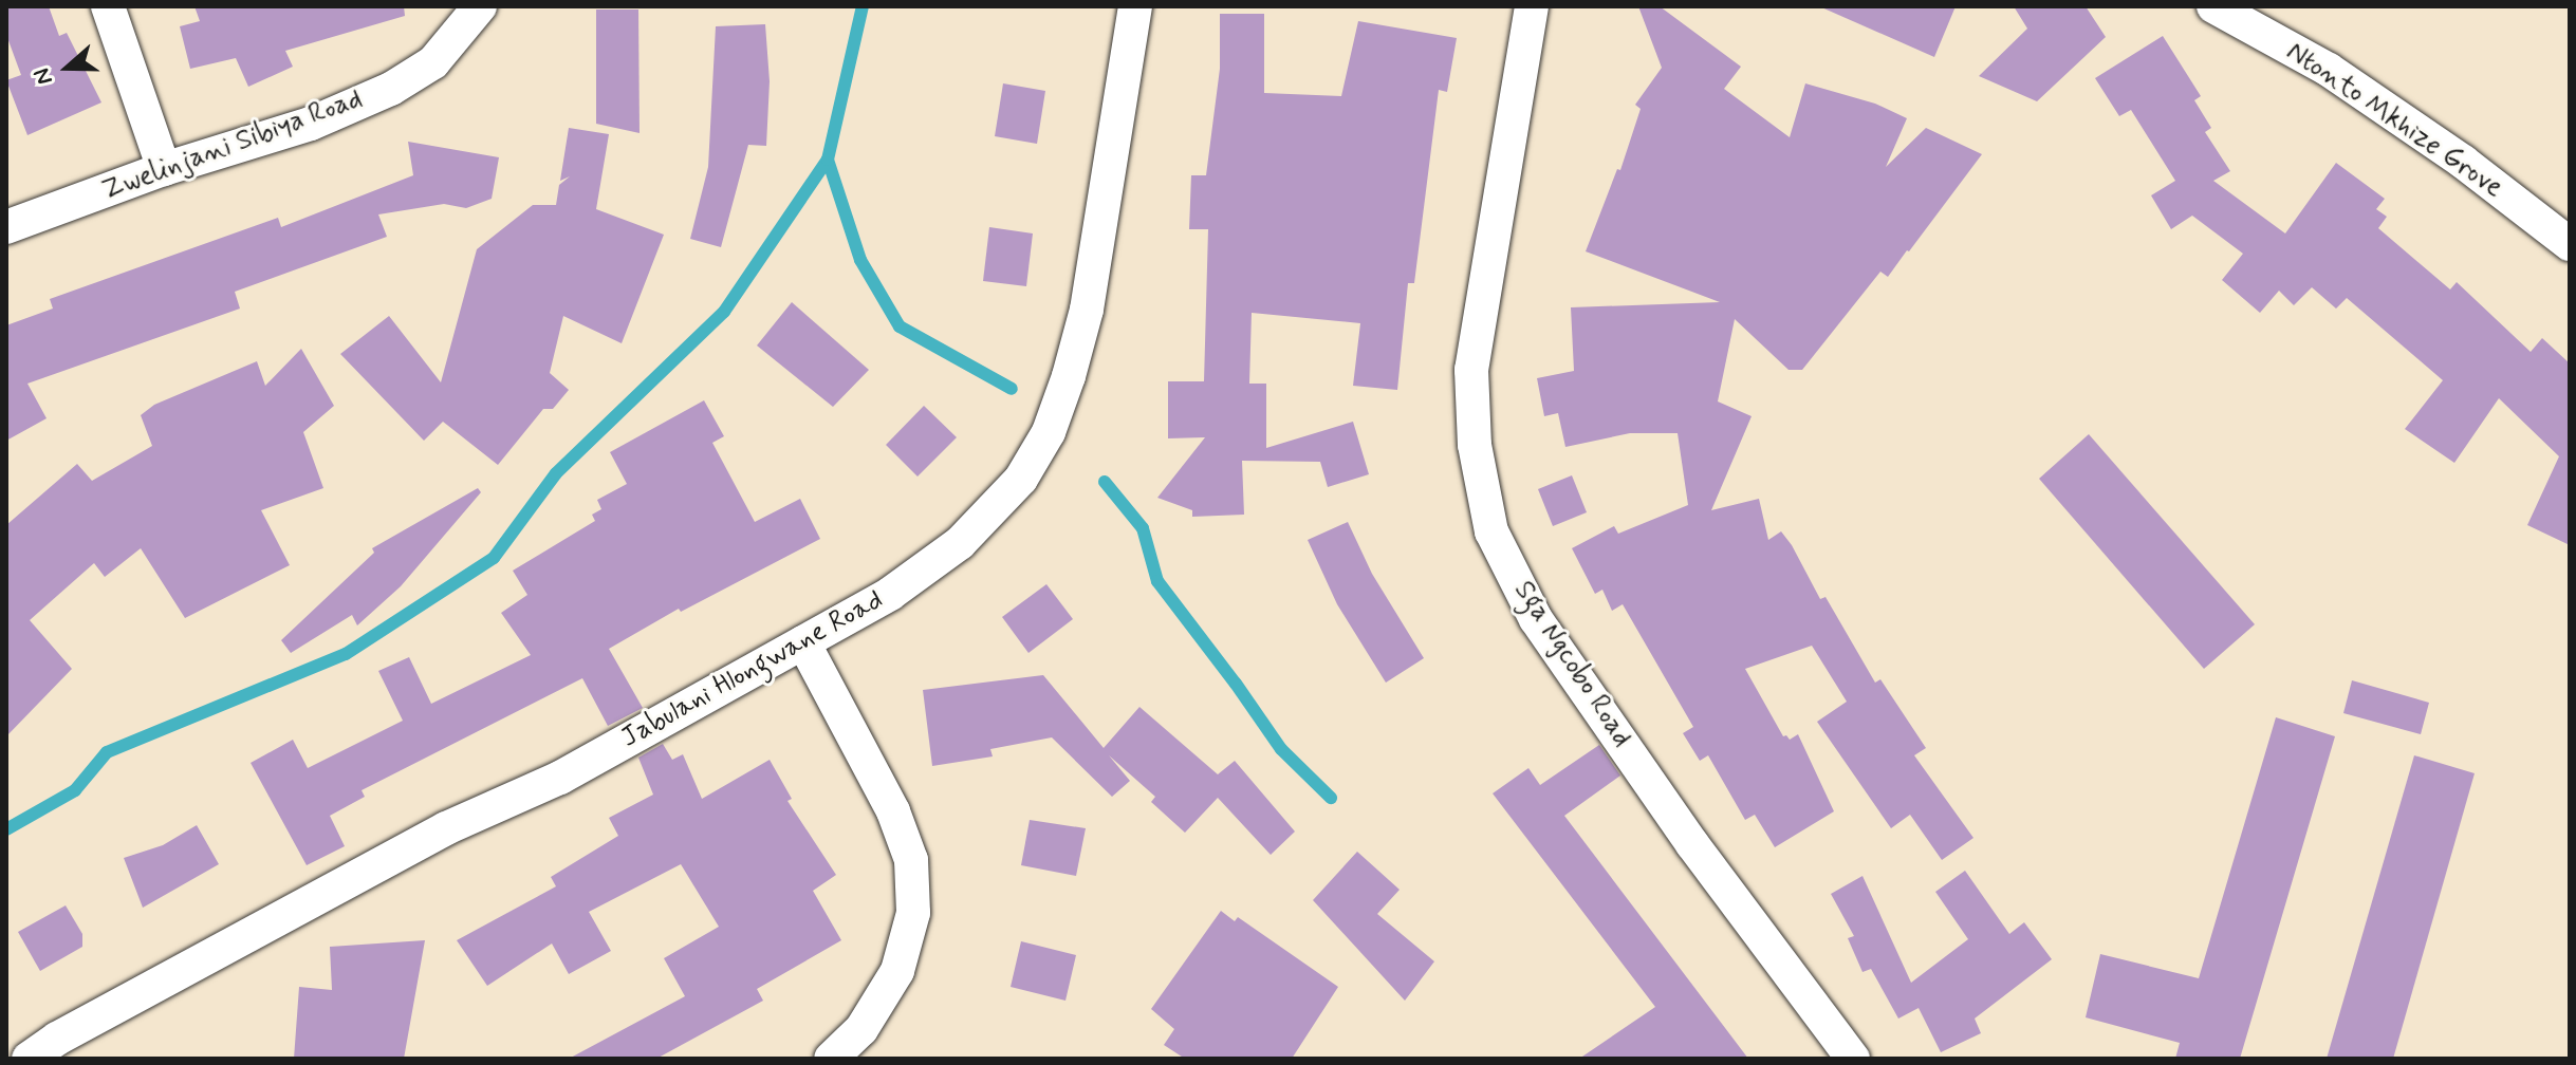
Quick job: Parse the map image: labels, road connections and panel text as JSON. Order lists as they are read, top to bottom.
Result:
{
  "streets": {
    "street": [
      "Ntonto Mkhize Grove",
      "Zwelinjani Sibiya Road",
      "Sga Ngcobo Road",
      "Jabulani Hlongwane Road"
    ]
  },
  "north": "left"
}
